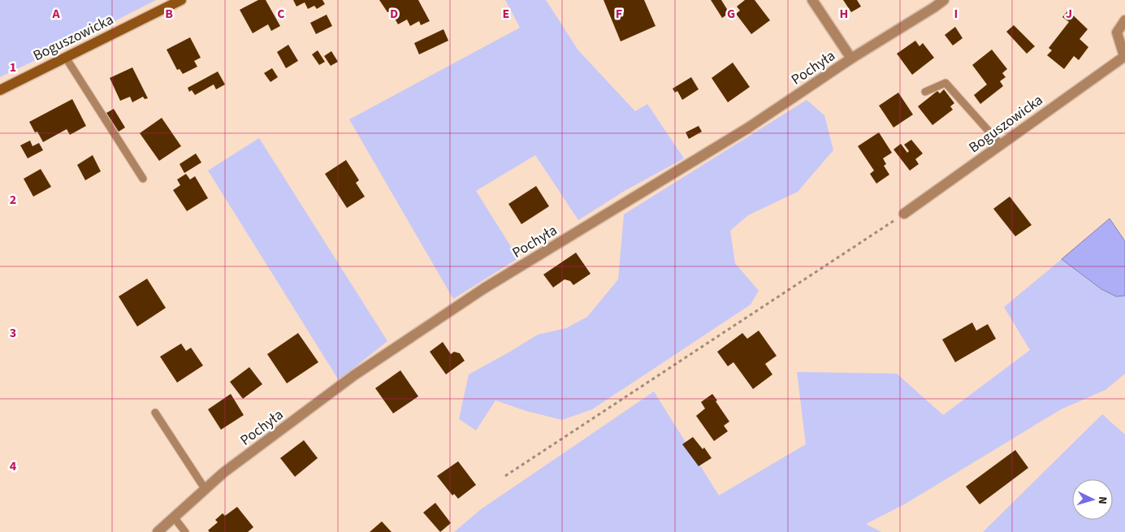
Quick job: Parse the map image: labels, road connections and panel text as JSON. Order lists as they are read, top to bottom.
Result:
{
  "streets": {
    "street": ["Boguszowicka", "Pochyła"]
  },
  "north": "right",
  "grid": {
    "columns": [
      "A",
      "B",
      "C",
      "D",
      "E",
      "F",
      "G",
      "H",
      "I",
      "J"
    ],
    "rows": [
      "1",
      "2",
      "3",
      "4"
    ]
  }
}
